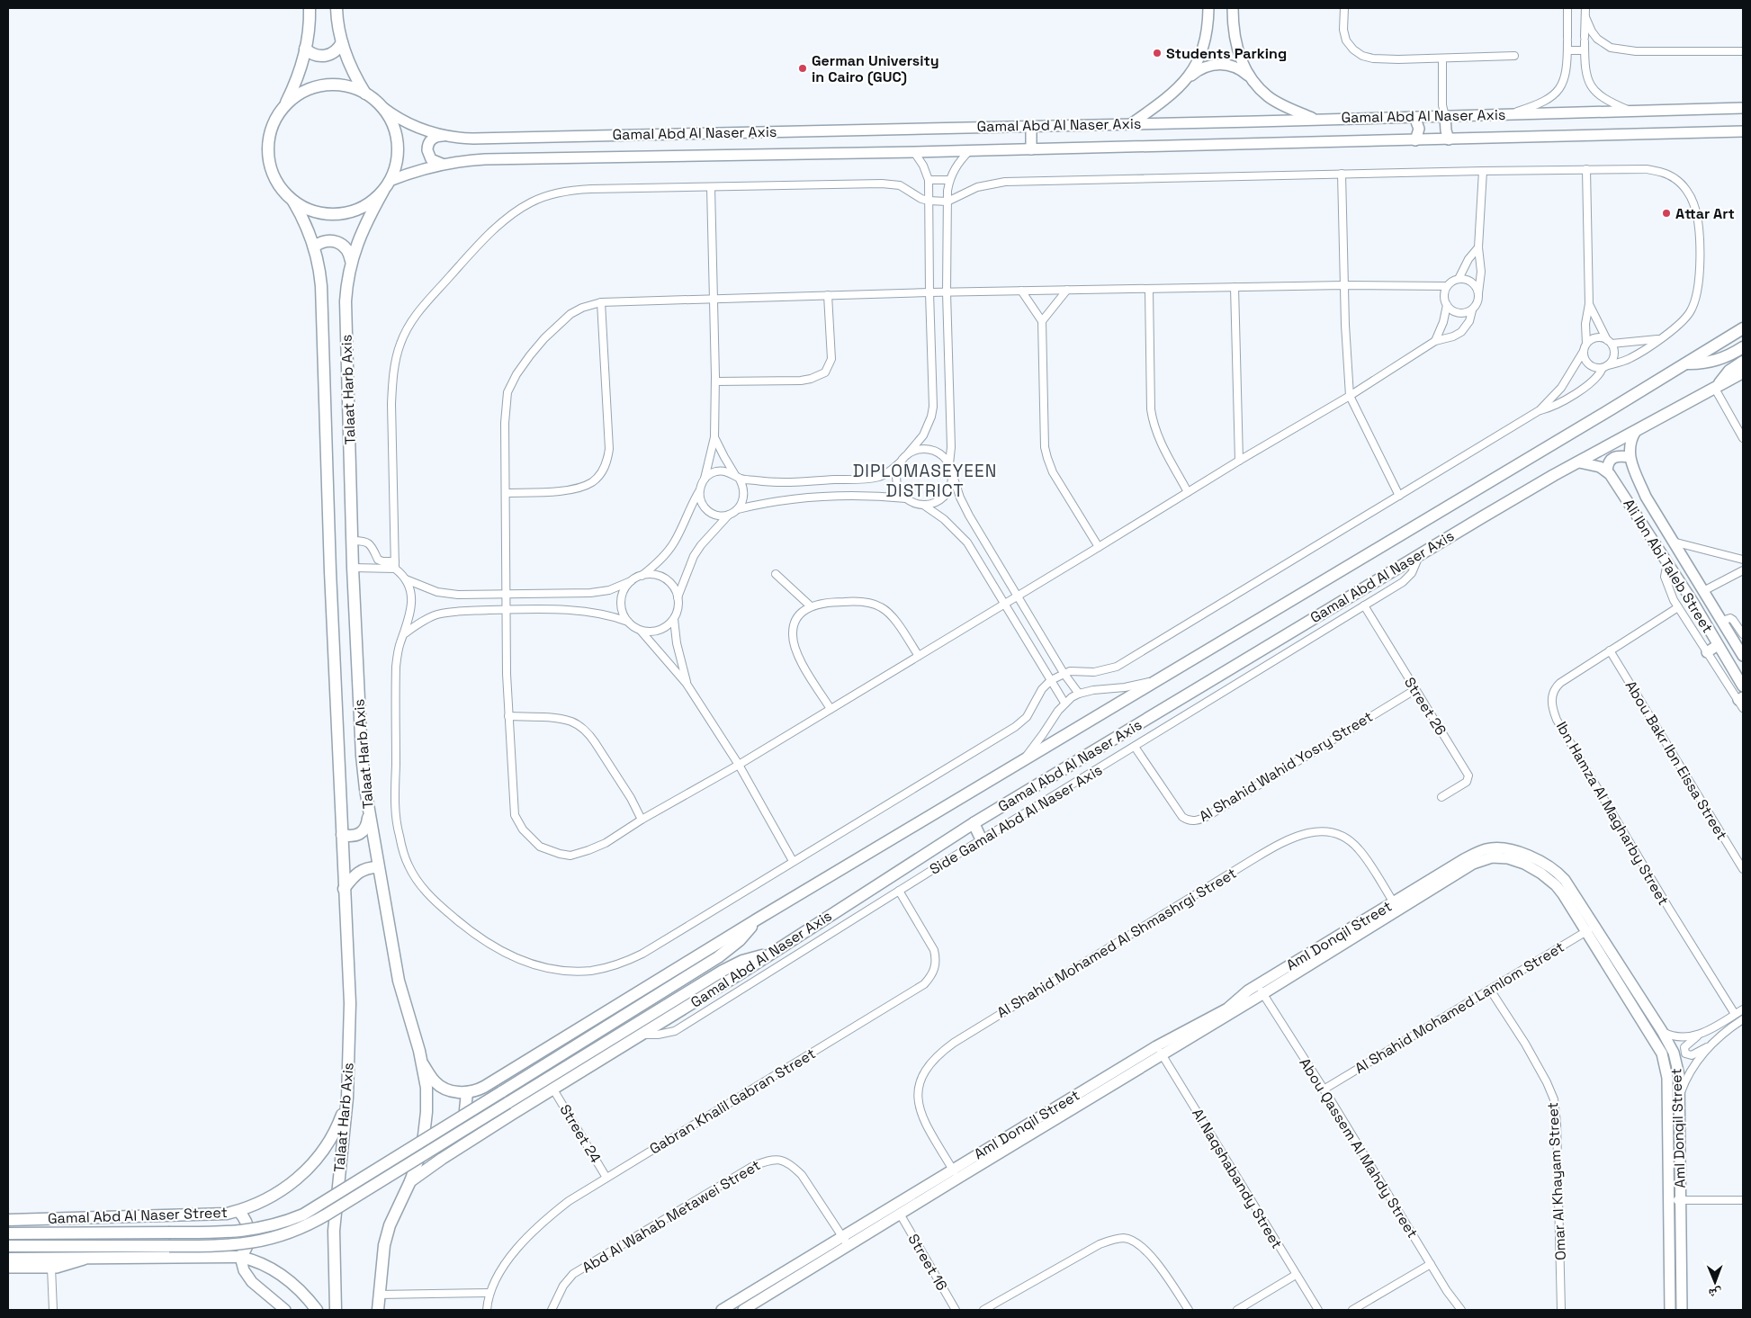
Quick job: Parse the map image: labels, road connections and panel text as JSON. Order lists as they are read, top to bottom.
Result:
{
  "streets": {
    "main road": [
      "Gamal Abd Al Naser Axis",
      "Talaat Harb Axis",
      "Ali Ibn Abi Taleb Street",
      "Aml Donqil Street",
      "Gamal Abd Al Naser Street"
    ],
    "street": [
      "Street 26",
      "Abou Bakr Ibn Eissa Street",
      "Al Shahid Wahid Yosry Street",
      "Ibn Hamza Al Magharby Street",
      "Side Gamal Abd Al Naser Axis",
      "Al Shahid Mohamed Al Shmashrgi Street",
      "Al Shahid Mohamed Lamlom Street",
      "Gabran Khalil Gabran Street",
      "Street 24",
      "Abou Qassem Al Mahdy Street",
      "Al Naqshabandy Street",
      "Omar Al Khayam Street",
      "Abd Al Wahab Metawei Street",
      "Street 16"
    ]
  },
  "crossings": [
    ["Gamal Abd Al Naser Axis", "Talaat Harb Axis"],
    ["Gamal Abd Al Naser Axis", "Side Gamal Abd Al Naser Axis"],
    ["Gamal Abd Al Naser Axis", "Street 24"],
    ["Talaat Harb Axis", "Gamal Abd Al Naser Street"],
    ["Street 26", "Al Shahid Wahid Yosry Street"],
    ["Street 26", "Side Gamal Abd Al Naser Axis"],
    ["Abou Bakr Ibn Eissa Street", "Ibn Hamza Al Magharby Street"],
    ["Al Shahid Wahid Yosry Street", "Side Gamal Abd Al Naser Axis"],
    ["Side Gamal Abd Al Naser Axis", "Gabran Khalil Gabran Street"],
    ["Aml Donqil Street", "Al Shahid Mohamed Al Shmashrgi Street"],
    ["Aml Donqil Street", "Al Shahid Mohamed Lamlom Street"],
    ["Aml Donqil Street", "Abou Qassem Al Mahdy Street"],
    ["Aml Donqil Street", "Al Naqshabandy Street"],
    ["Aml Donqil Street", "Abd Al Wahab Metawei Street"],
    ["Aml Donqil Street", "Street 16"],
    ["Al Shahid Mohamed Lamlom Street", "Abou Qassem Al Mahdy Street"],
    ["Al Shahid Mohamed Lamlom Street", "Omar Al Khayam Street"],
    ["Gabran Khalil Gabran Street", "Street 24"]
  ],
  "districts": ["DIPLOMASEYEEN DISTRICT"],
  "places": ["Students Parking", "German University in Cairo (GUC)", "Attar Art"],
  "north": "bottom"
}
